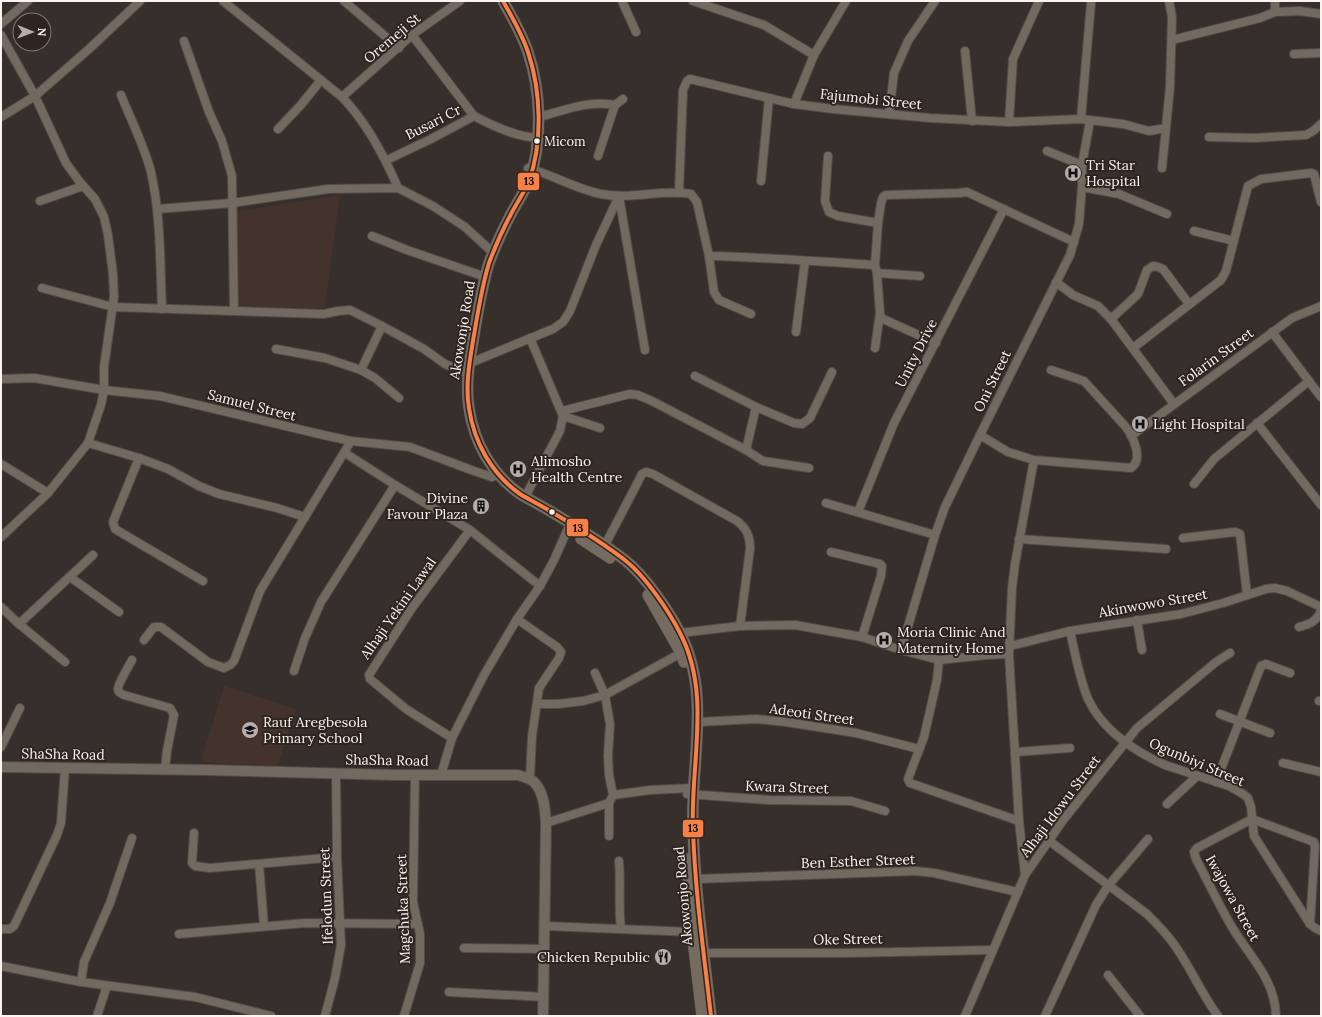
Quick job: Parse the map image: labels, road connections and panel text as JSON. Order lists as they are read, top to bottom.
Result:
{
  "streets": {
    "main road": ["Akowonjo Road"],
    "street": [
      "Oremeji St",
      "Fajumobi Street",
      "Busari Cr",
      "Unity Drive",
      "Folarin Street",
      "Oni Street",
      "Samuel Street",
      "Akinwowo Street",
      "Alhaji Yekini Lawal",
      "Adeoti Street",
      "ShaSha Road",
      "Ogunbiyi Street",
      "Kwara Street",
      "Alhaji Idowu Street",
      "Ben Esther Street",
      "Ifelodun Street",
      "Iwajowa Street",
      "Magchuka Street",
      "Oke Street"
    ]
  },
  "crossings": [
    ["Fajumobi Street", "Oni Street"],
    ["Busari Cr", "Akowonjo Road"],
    ["Akowonjo Road", "Samuel Street"],
    ["Akowonjo Road", "Adeoti Street"],
    ["Akowonjo Road", "Kwara Street"],
    ["Akowonjo Road", "Ben Esther Street"],
    ["Akowonjo Road", "Oke Street"],
    ["Akinwowo Street", "Ogunbiyi Street"],
    ["ShaSha Road", "Ifelodun Street"],
    ["ShaSha Road", "Magchuka Street"],
    ["Ogunbiyi Street", "Alhaji Idowu Street"],
    ["Ogunbiyi Street", "Iwajowa Street"],
    ["Alhaji Idowu Street", "Ben Esther Street"],
    ["Alhaji Idowu Street", "Oke Street"]
  ],
  "places": {
    "other": ["Micom"],
    "hospital": [
      "Tri Star Hospital",
      "Light Hospital",
      "Alimosho Health Centre",
      "Moria Clinic And Maternity Home"
    ],
    "building": ["Divine Favour Plaza"],
    "school or university": ["Rauf Aregbesola Primary School"],
    "restaurant": ["Chicken Republic"]
  },
  "lines": ["transit line 13"],
  "north": "right"
}
